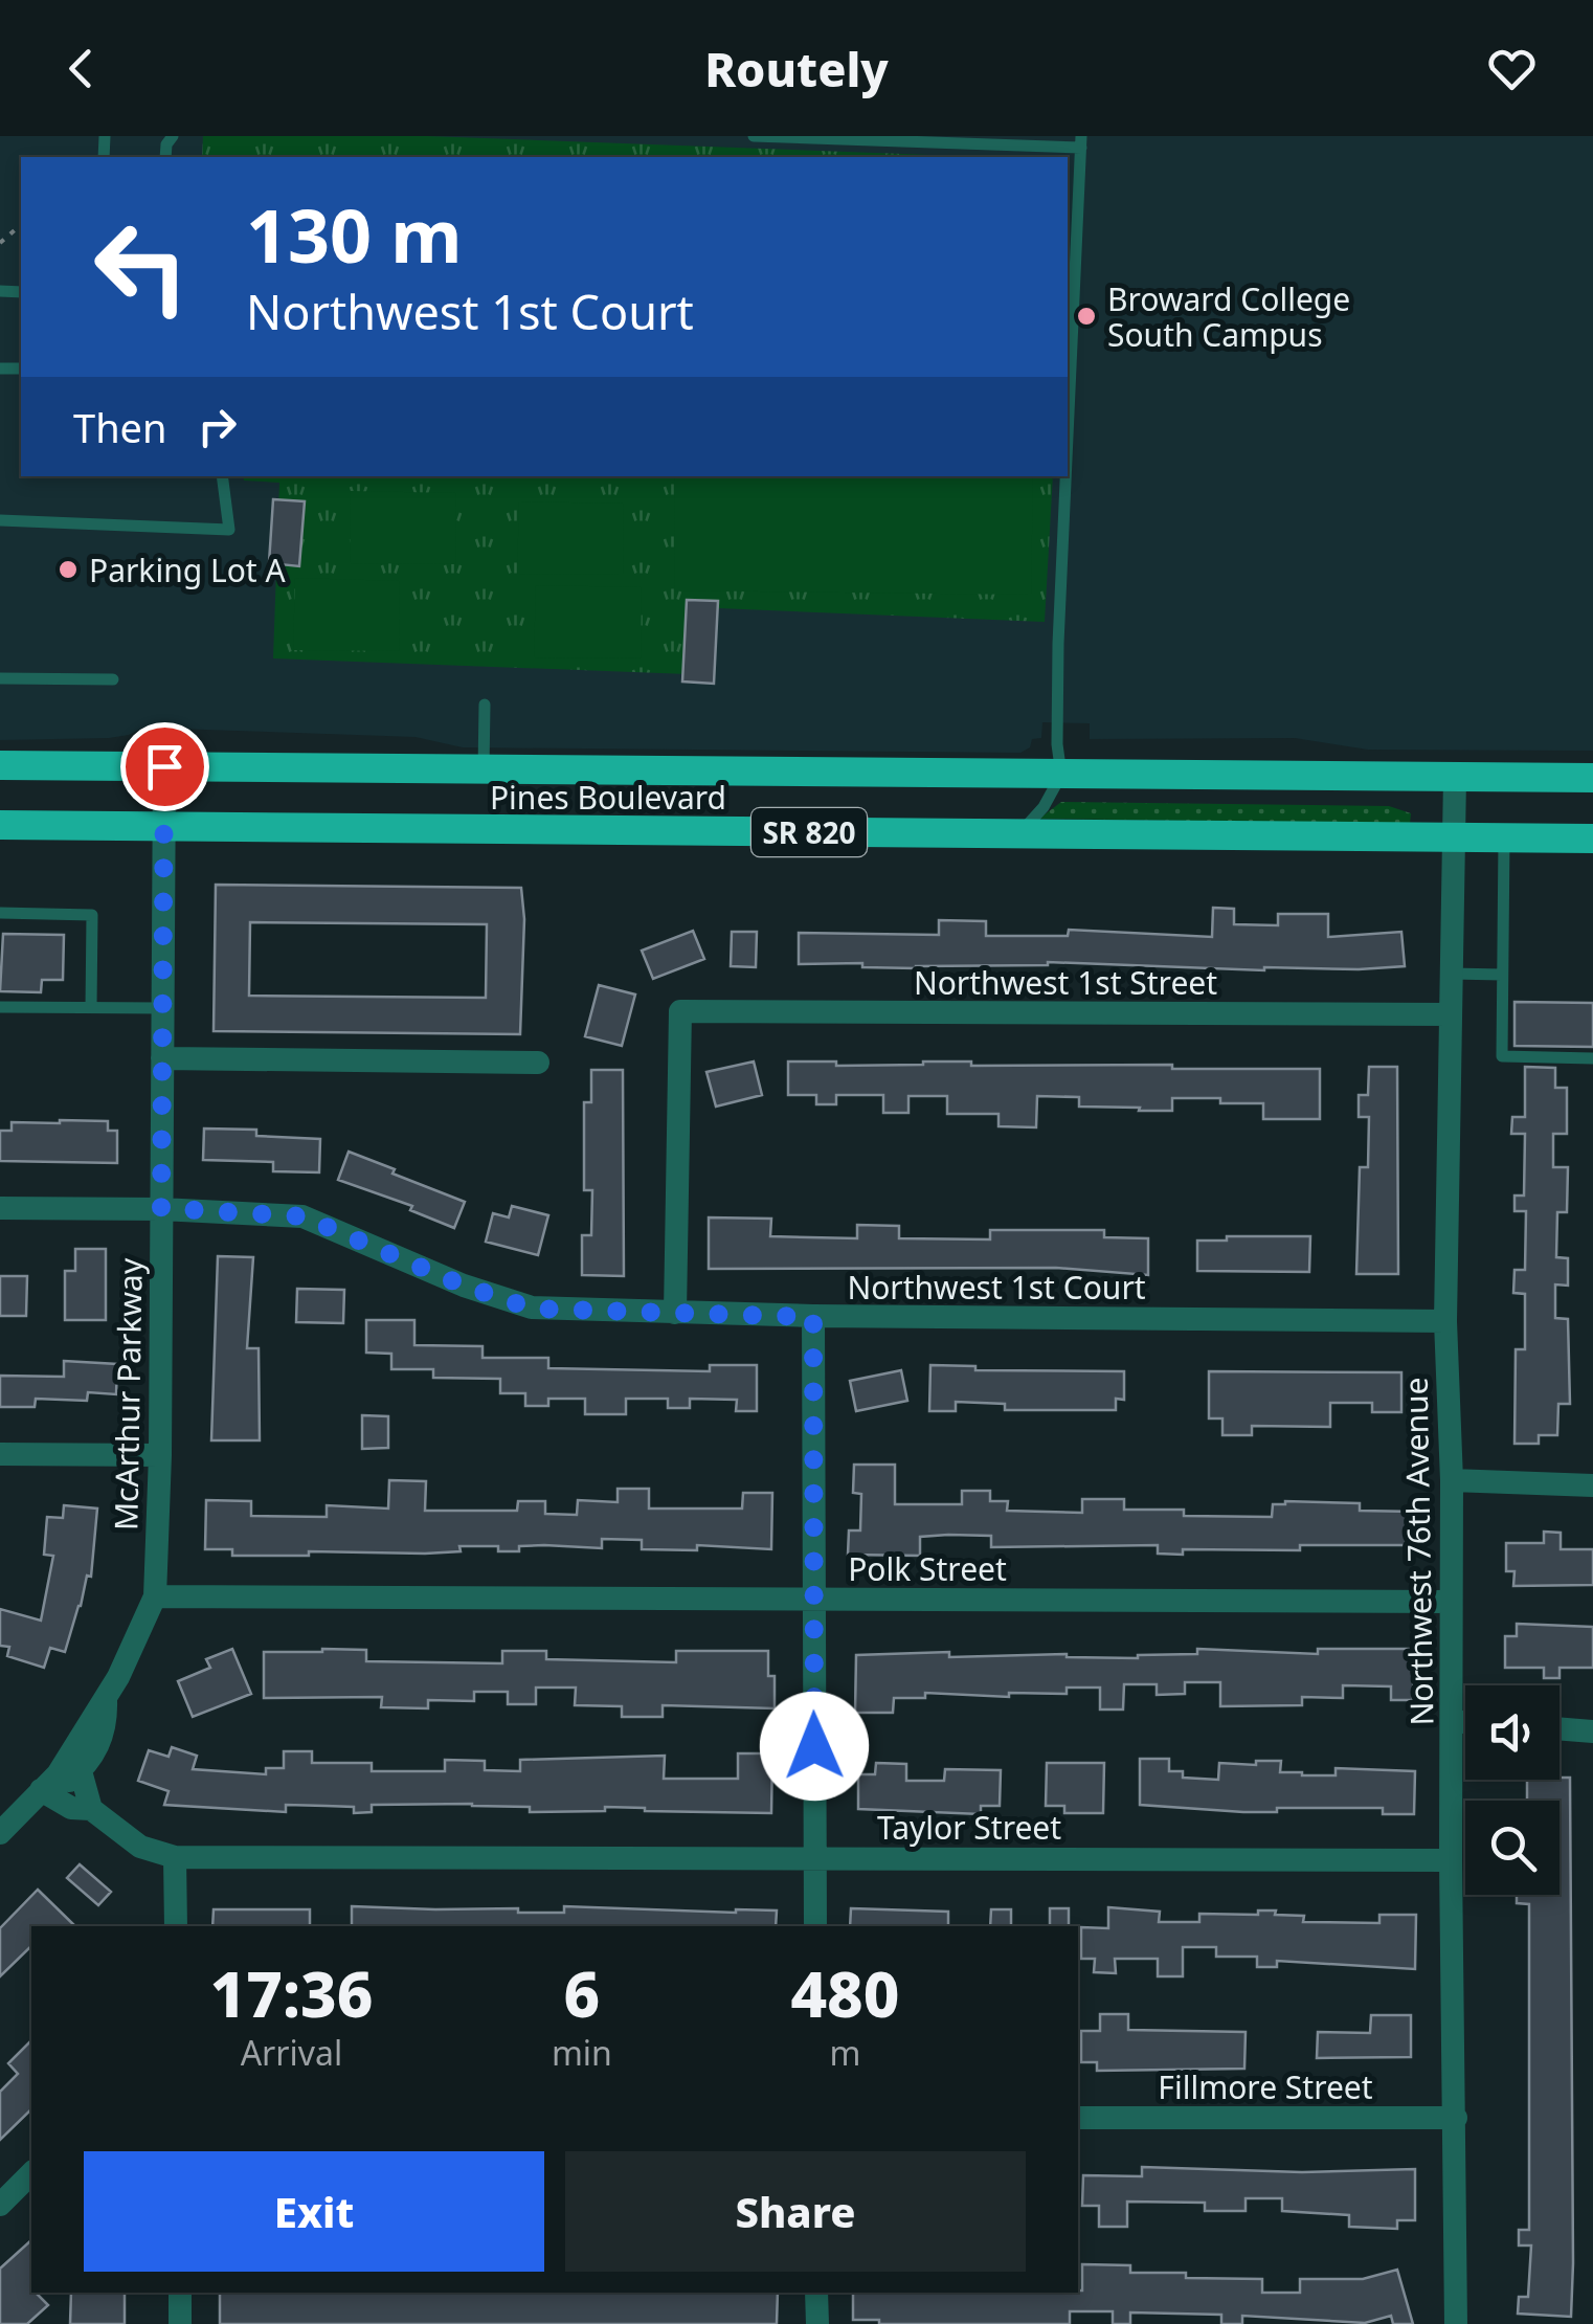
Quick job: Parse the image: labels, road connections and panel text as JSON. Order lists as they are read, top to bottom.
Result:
{
  "streets": {
    "highway": ["Pines Boulevard", "SR 820"],
    "street": [
      "Northwest 1st Street",
      "Northwest 1st Court",
      "McArthur Parkway",
      "Northwest 76th Avenue",
      "Polk Street",
      "Taylor Street",
      "Fillmore Street"
    ]
  },
  "crossings": [
    ["Pines Boulevard", "McArthur Parkway"],
    ["Pines Boulevard", "Northwest 76th Avenue"],
    ["Northwest 1st Street", "Northwest 1st Court"],
    ["Northwest 1st Street", "Northwest 76th Avenue"],
    ["Northwest 1st Court", "McArthur Parkway"],
    ["Northwest 1st Court", "Northwest 76th Avenue"],
    ["McArthur Parkway", "Polk Street"],
    ["Northwest 76th Avenue", "Polk Street"],
    ["Northwest 76th Avenue", "Taylor Street"],
    ["Northwest 76th Avenue", "Fillmore Street"]
  ],
  "places": ["Broward College South Campus", "Parking Lot A"],
  "page": {
    "header": "Routely",
    "turn": ["130 m", "Northwest 1st Court"],
    "then": "Then",
    "eta": [
      "17:36",
      "Arrival",
      "6",
      "min",
      "480",
      "m"
    ],
    "buttons": ["Exit", "Share"]
  }
}
